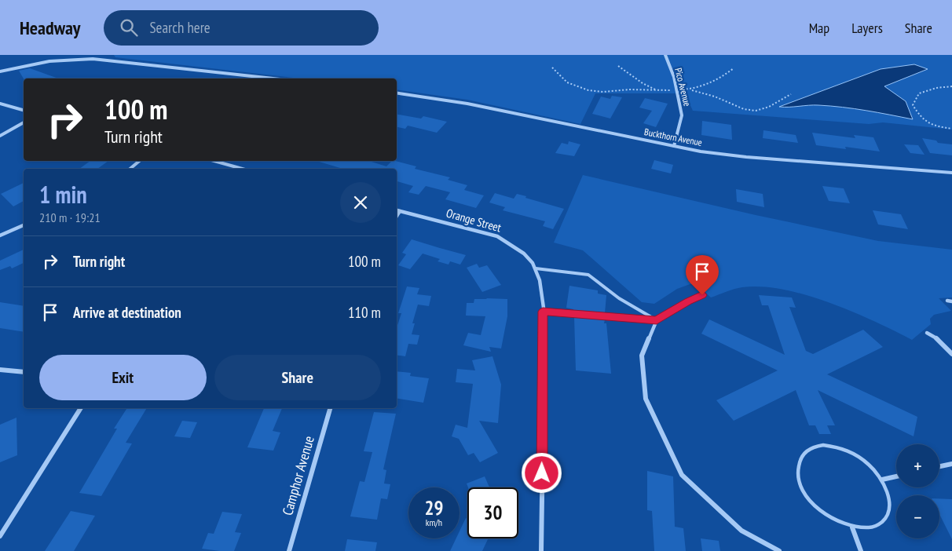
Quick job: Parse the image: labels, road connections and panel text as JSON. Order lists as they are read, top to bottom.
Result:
{
  "streets": {
    "street": [
      "Pico Avenue",
      "Buckthorn Avenue",
      "Orange Street",
      "Camphor Avenue"
    ]
  },
  "crossings": [
    ["Pico Avenue", "Buckthorn Avenue"]
  ],
  "page": {
    "header": "Headway",
    "search": "Search here",
    "nav": ["Map", "Layers", "Share"],
    "turn": ["100 m", "Turn right"],
    "heading": ["1 min", "210 m · 19:21"],
    "list": [
      {
        "name": "Turn right",
        "value": "100 m"
      },
      {
        "name": "Arrive at destination",
        "value": "110 m"
      }
    ],
    "buttons": ["Exit", "Share"],
    "map_buttons": ["+", "−"],
    "speed": "29 km/h",
    "limit": "30"
  }
}
